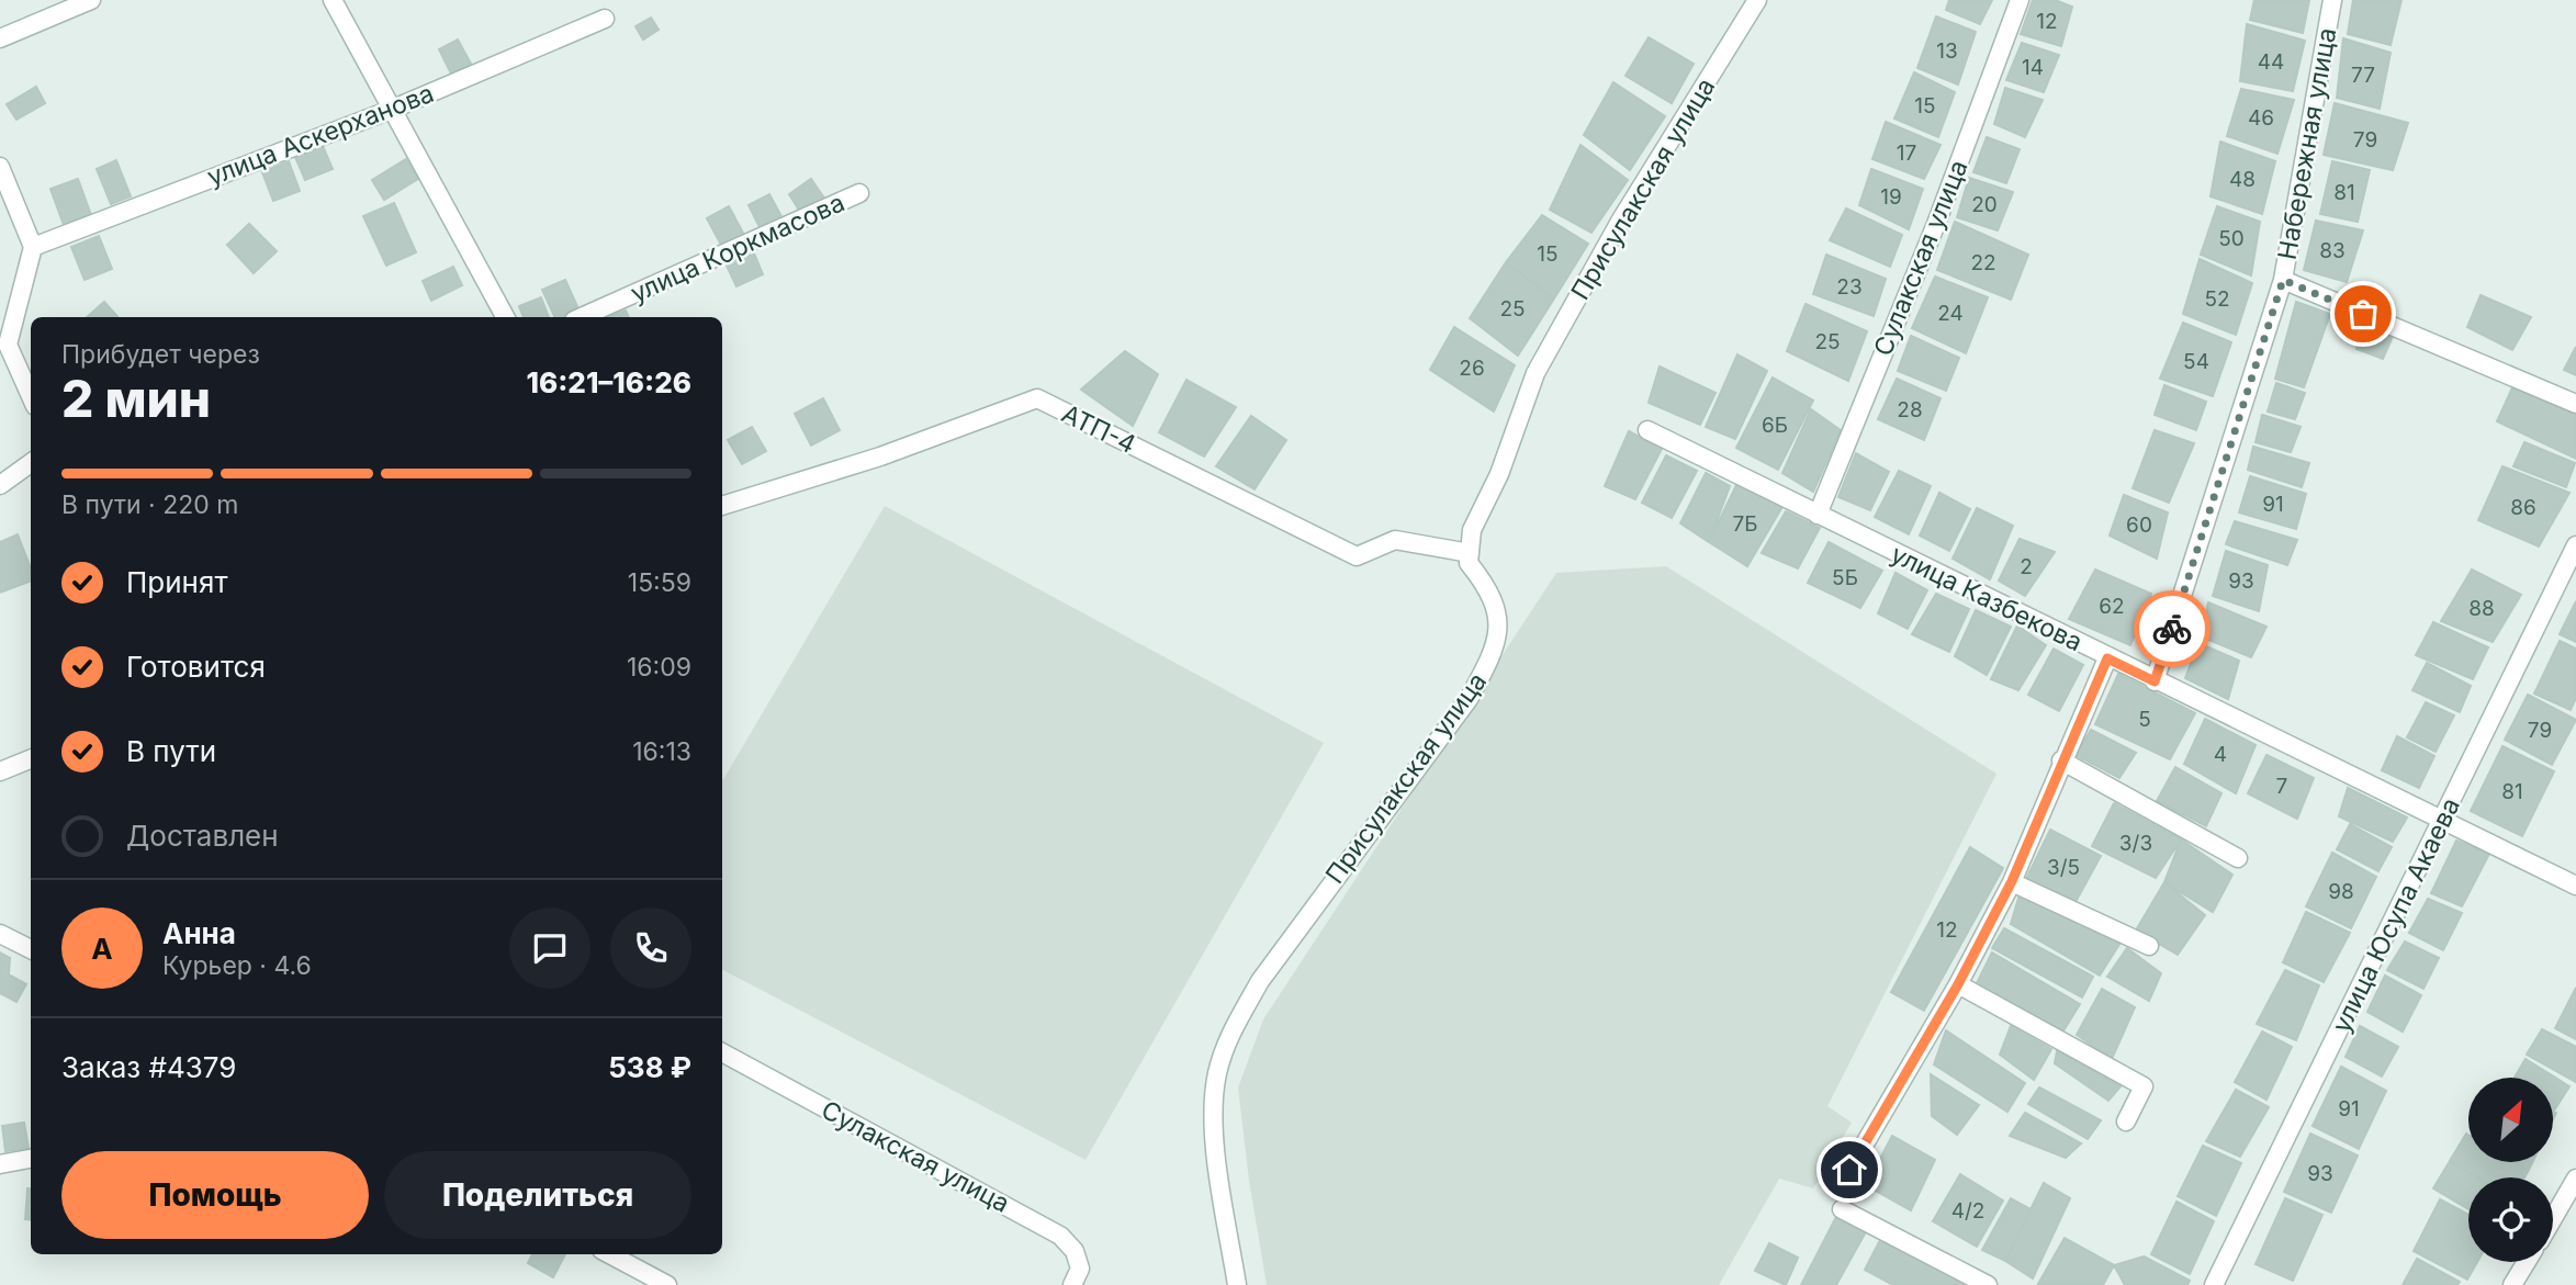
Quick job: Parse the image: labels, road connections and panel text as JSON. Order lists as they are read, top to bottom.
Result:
{
  "streets": {
    "street": [
      "улица Аскерханова",
      "Набережная улица",
      "Присулакская улица",
      "улица Коркмасова",
      "Сулакская улица",
      "АТП-4",
      "улица Казбекова",
      "улица Юсупа Акаева"
    ]
  },
  "crossings": [
    ["Набережная улица", "улица Казбекова"],
    ["Присулакская улица", "АТП-4"],
    ["Сулакская улица", "улица Казбекова"],
    ["улица Казбекова", "улица Юсупа Акаева"]
  ],
  "house_numbers": [
    "12",
    "13",
    "44",
    "14",
    "77",
    "15",
    "46",
    "79",
    "17",
    "48",
    "81",
    "19",
    "20",
    "50",
    "83",
    "15",
    "22",
    "23",
    "52",
    "25",
    "24",
    "25",
    "54",
    "26",
    "28",
    "6Б",
    "91",
    "86",
    "7Б",
    "60",
    "2",
    "5Б",
    "93",
    "62",
    "88",
    "5",
    "79",
    "4",
    "7",
    "81",
    "3/3",
    "3/5",
    "98",
    "12",
    "91",
    "93",
    "4/2"
  ],
  "north": "top right",
  "page": {
    "heading": ["2 мин", "Прибудет через", "16:21–16:26"],
    "panel": [
      "Анна",
      "Курьер · 4.6",
      "Заказ #4379",
      "538 ₽"
    ],
    "bar": "В пути · 220 m",
    "list": [
      ["Принят", "15:59"],
      ["Готовится", "16:09"],
      ["В пути", "16:13"],
      "Доставлен"
    ],
    "round": "А",
    "buttons": ["Помощь", "Поделиться"]
  }
}
